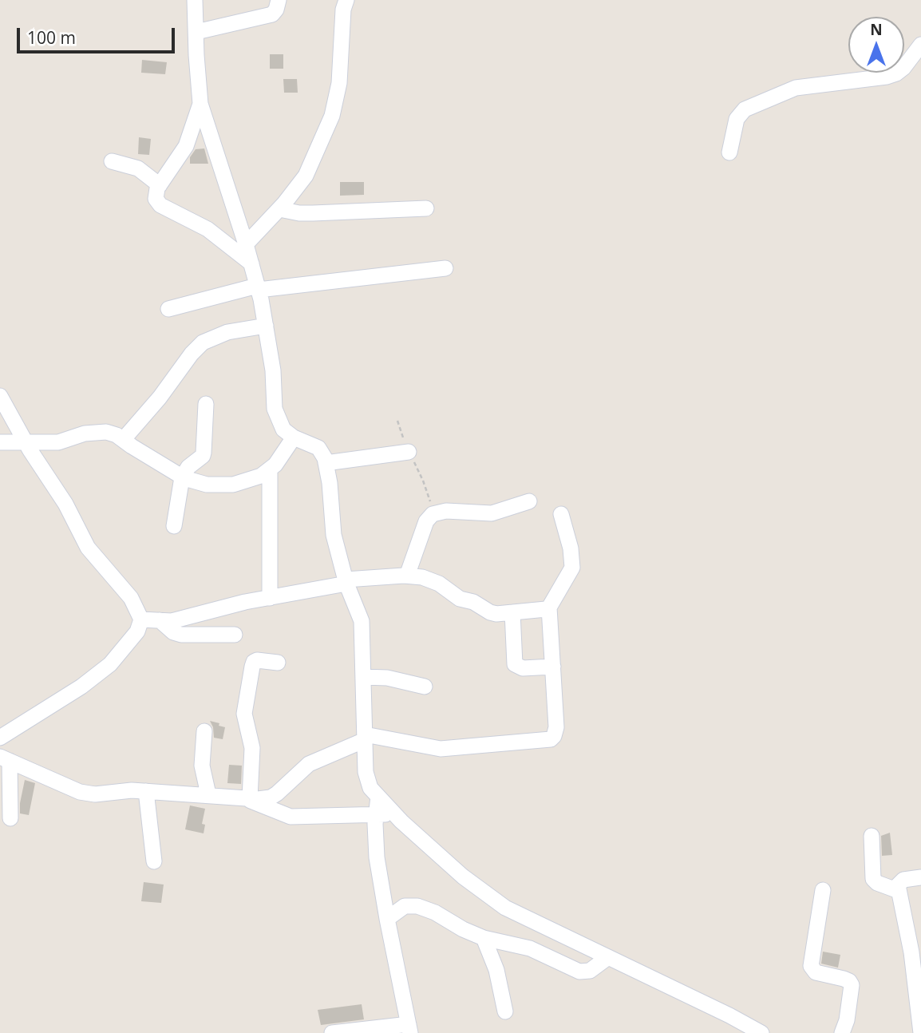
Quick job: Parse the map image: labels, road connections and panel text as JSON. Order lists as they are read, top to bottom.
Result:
{
  "scale_bar": "100 m",
  "north": "top"
}
